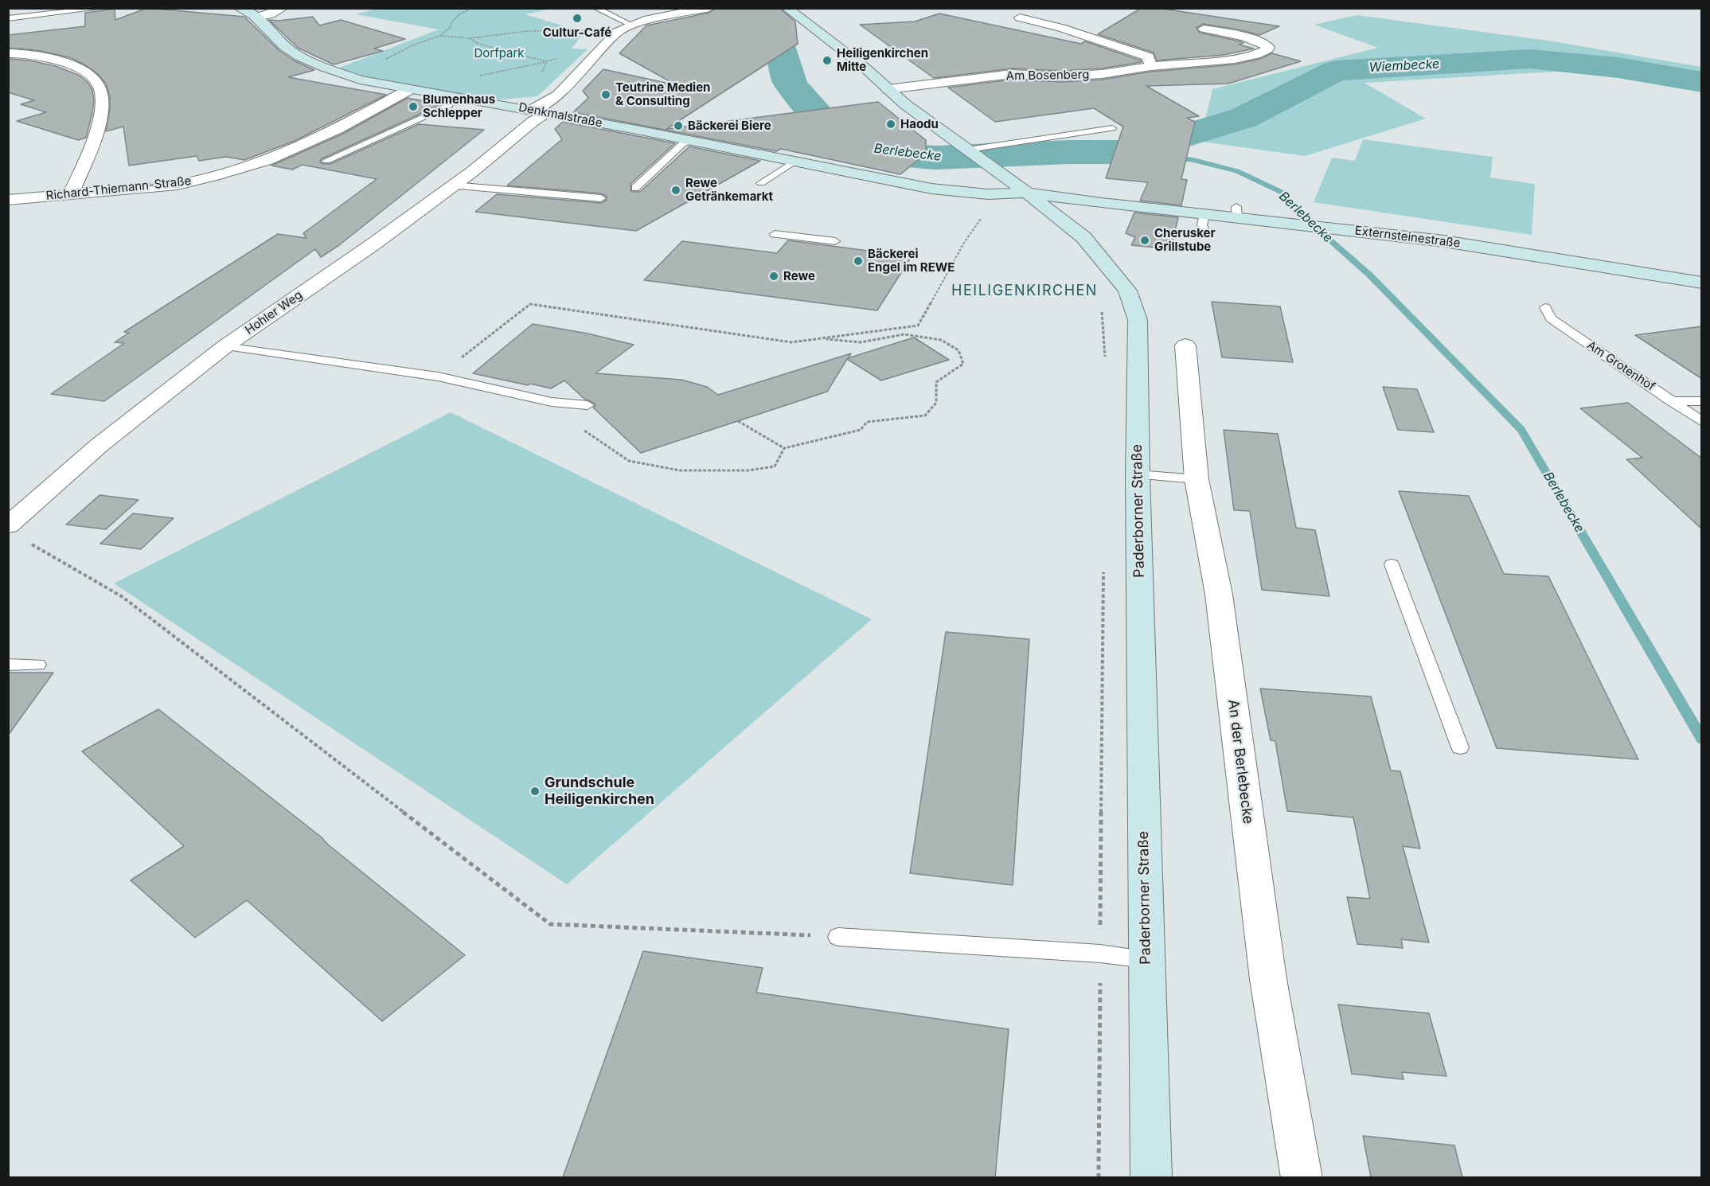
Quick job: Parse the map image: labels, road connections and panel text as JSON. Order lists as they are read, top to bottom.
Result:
{
  "streets": {
    "main road": ["Denkmalstraße", "Externsteinestraße", "Paderborner Straße"],
    "street": [
      "Am Bosenberg",
      "Richard-Thiemann-Straße",
      "Hohler Weg",
      "An der Berlebecke"
    ],
    "lane": ["Am Grotenhof"]
  },
  "crossings": [
    ["Am Bosenberg", "Paderborner Straße"],
    ["Denkmalstraße", "Richard-Thiemann-Straße"],
    ["Denkmalstraße", "Externsteinestraße"],
    ["Denkmalstraße", "Hohler Weg"],
    ["Denkmalstraße", "Paderborner Straße"],
    ["Externsteinestraße", "Paderborner Straße"]
  ],
  "districts": ["HEILIGENKIRCHEN"],
  "water": ["Wiembecke", "Berlebecke"],
  "parks": ["Dorfpark"],
  "places": [
    "Cultur-Café",
    "Heiligenkirchen Mitte",
    "Teutrine Medien & Consulting",
    "Blumenhaus Schlepper",
    "Haodu",
    "Bäckerei Biere",
    "Rewe Getränkemarkt",
    "Cherusker Grillstube",
    "Bäckerei Engel im REWE",
    "Rewe",
    "Grundschule Heiligenkirchen"
  ]
}
